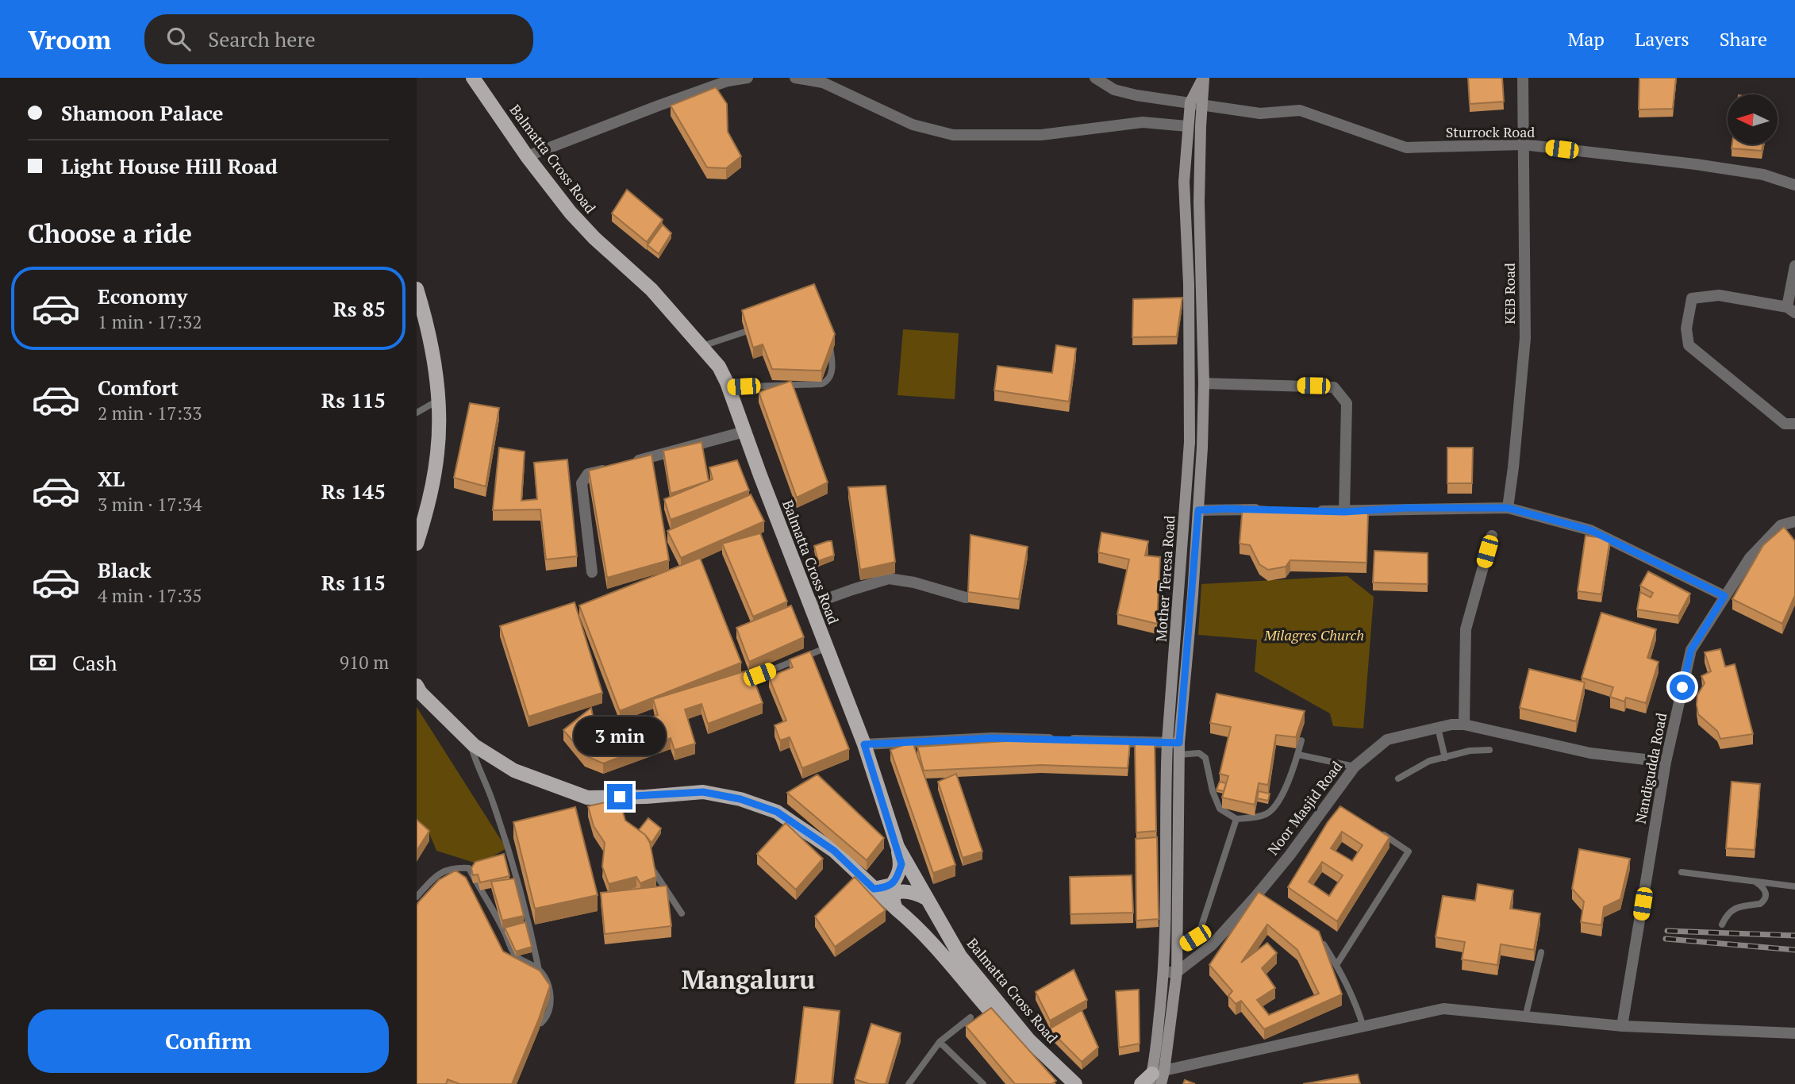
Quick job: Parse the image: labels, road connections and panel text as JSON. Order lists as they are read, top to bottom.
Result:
{
  "streets": {
    "main road": ["Balmatta Cross Road", "Mother Teresa Road"],
    "street": [
      "Sturrock Road",
      "KEB Road",
      "Nandigudda Road",
      "Noor Masjid Road"
    ]
  },
  "crossings": [
    ["Sturrock Road", "KEB Road"],
    ["Sturrock Road", "Mother Teresa Road"],
    ["Nandigudda Road", "Noor Masjid Road"]
  ],
  "districts": ["Mangaluru"],
  "parks": ["Milagres Church"],
  "north": "left",
  "page": {
    "header": "Vroom",
    "search": "Search here",
    "nav": ["Map", "Layers", "Share"],
    "banner": ["Shamoon Palace", "Light House Hill Road"],
    "heading": "Choose a ride",
    "list": [
      {
        "name": "Economy",
        "note": "1 min · 17:32",
        "value": "Rs 85"
      },
      {
        "name": "Comfort",
        "note": "2 min · 17:33",
        "value": "Rs 115"
      },
      {
        "name": "XL",
        "note": "3 min · 17:34",
        "value": "Rs 145"
      },
      {
        "name": "Black",
        "note": "4 min · 17:35",
        "value": "Rs 115"
      }
    ],
    "pay": ["Cash", "910 m"],
    "bubble": "3 min",
    "buttons": "Confirm"
  }
}
